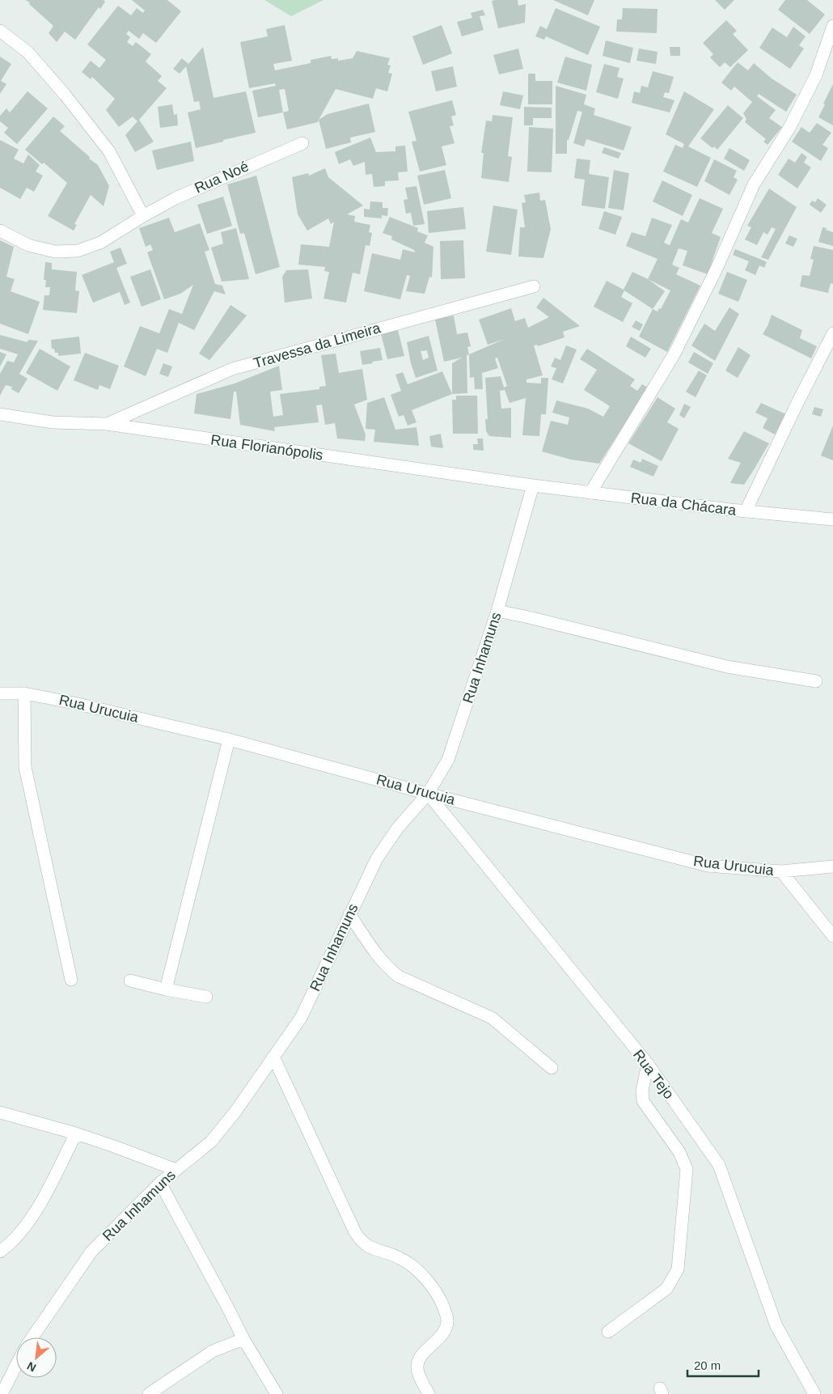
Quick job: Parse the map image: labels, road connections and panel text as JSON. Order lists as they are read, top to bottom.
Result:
{
  "streets": {
    "street": [
      "Rua Noé",
      "Travessa da Limeira",
      "Rua Florianópolis",
      "Rua da Chácara",
      "Rua Inhamuns",
      "Rua Urucuia",
      "Rua Tejo"
    ]
  },
  "crossings": [
    ["Travessa da Limeira", "Rua Florianópolis"],
    ["Rua Florianópolis", "Rua da Chácara"],
    ["Rua Florianópolis", "Rua Inhamuns"],
    ["Rua da Chácara", "Rua Inhamuns"],
    ["Rua Inhamuns", "Rua Urucuia"],
    ["Rua Inhamuns", "Rua Tejo"],
    ["Rua Urucuia", "Rua Tejo"]
  ],
  "scale_bar": "20 m",
  "north": "bottom left"
}
